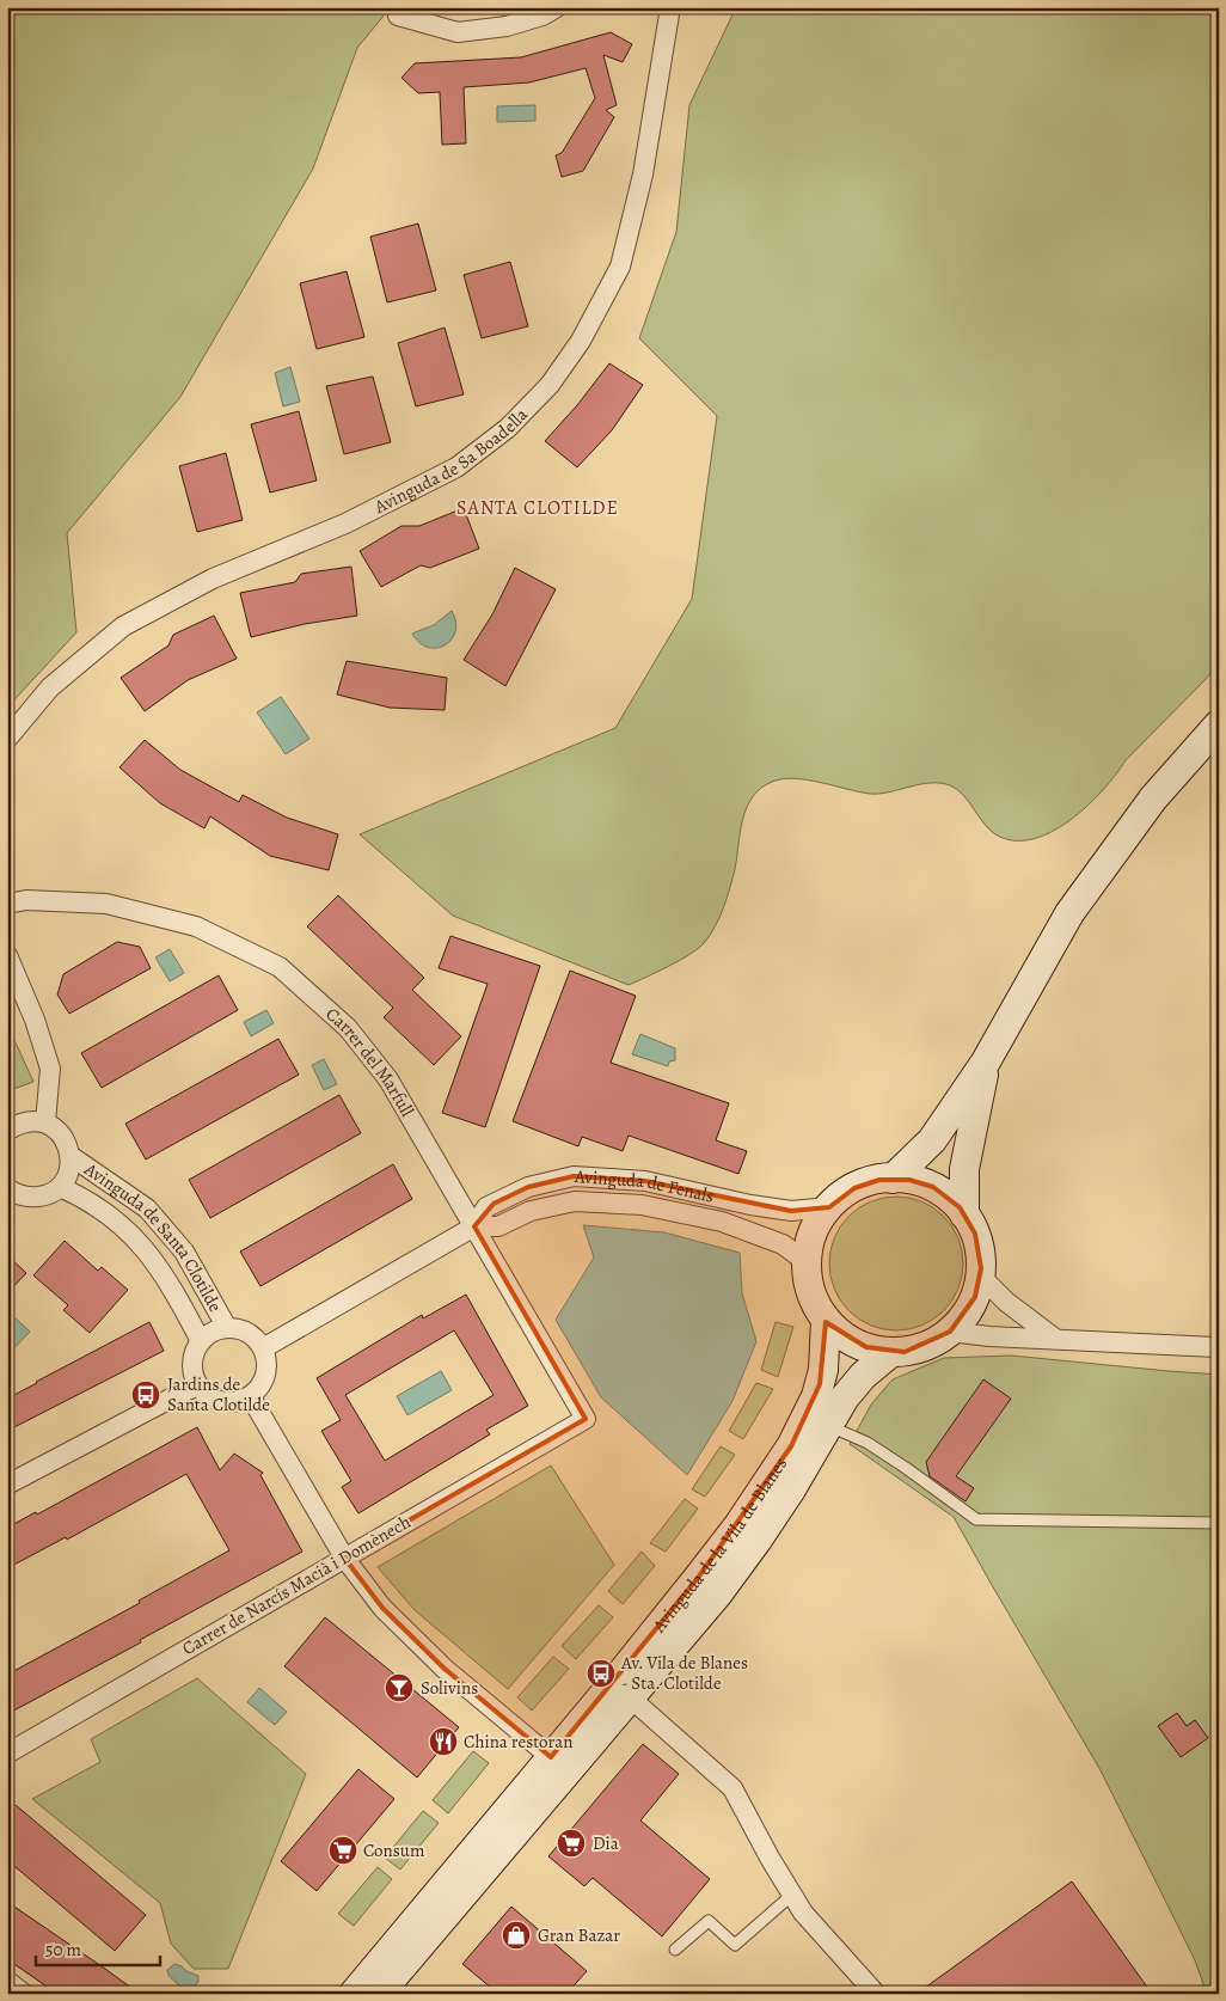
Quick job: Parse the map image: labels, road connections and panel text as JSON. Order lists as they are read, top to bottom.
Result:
{
  "streets": {
    "main road": ["Avinguda de la Vila de Blanes"],
    "street": [
      "Avinguda de Sa Boadella",
      "Carrer del Marfull",
      "Avinguda de Fenals",
      "Avinguda de Santa Clotilde",
      "Carrer de Narcís Macià i Domènech"
    ]
  },
  "crossings": [
    ["Carrer del Marfull", "Avinguda de Fenals"],
    ["Carrer del Marfull", "Carrer de Narcís Macià i Domènech"],
    ["Avinguda de Fenals", "Avinguda de Santa Clotilde"],
    ["Avinguda de Fenals", "Avinguda de la Vila de Blanes"]
  ],
  "districts": ["SANTA CLOTILDE"],
  "places": {
    "bus stop": ["Jardins de Santa Clotilde", "Av. Vila de Blanes - Sta. Clotilde"],
    "bar": ["Solivins"],
    "restaurant": ["China restoran"],
    "supermarket": ["Dia", "Consum"],
    "shop": ["Gran Bazar"]
  },
  "scale_bar": "50 m"
}
